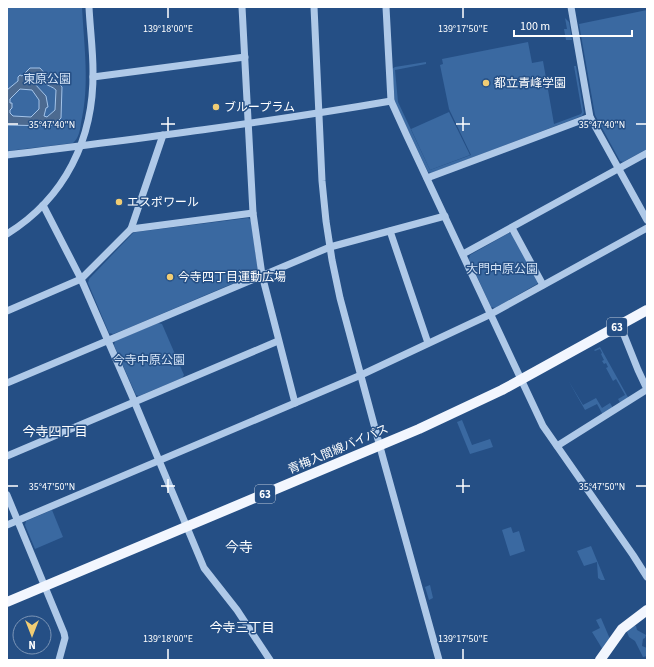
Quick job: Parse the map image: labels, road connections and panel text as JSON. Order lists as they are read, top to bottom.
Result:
{
  "streets": {
    "main road": ["63", "青梅入間線バイパス"]
  },
  "districts": ["今寺四丁目", "今寺", "今寺三丁目"],
  "parks": ["東原公園", "大門中原公園", "今寺中原公園"],
  "places": [
    "都立青峰学園",
    "ブループラム",
    "エスポワール",
    "今寺四丁目運動広場"
  ],
  "scale_bar": "100 m",
  "north": "bottom",
  "coordinates": [
    "139°18'00\"E",
    "139°17'50\"E",
    "35°47'40\"N",
    "35°47'50\"N"
  ]
}
